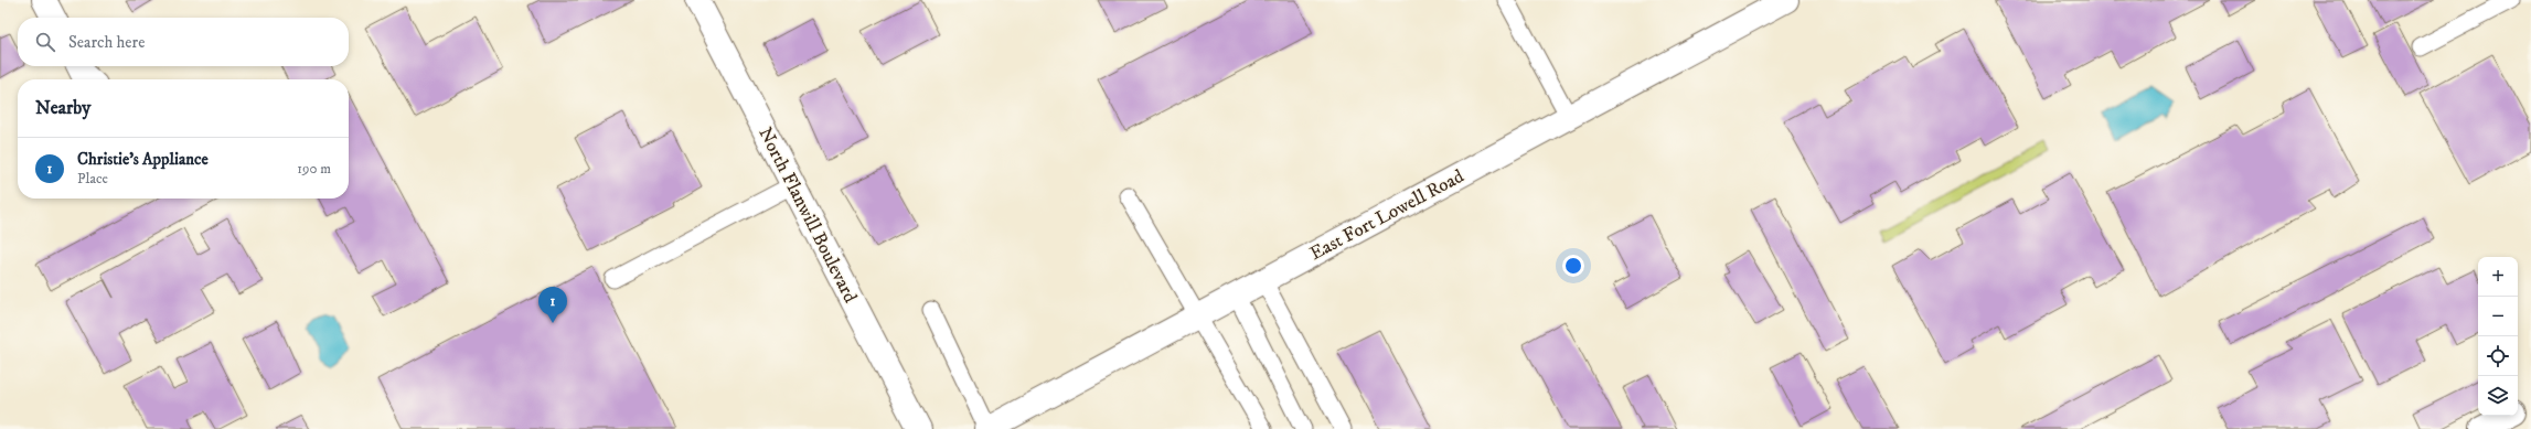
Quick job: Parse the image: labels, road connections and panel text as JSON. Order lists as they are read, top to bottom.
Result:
{
  "streets": {
    "main road": ["North Flanwill Boulevard", "East Fort Lowell Road"]
  },
  "page": {
    "search": "Search here",
    "heading": "Nearby",
    "list": [
      {
        "mark": "1",
        "name": "Christie's Appliance",
        "note": "Place",
        "value": "190 m"
      }
    ],
    "map_buttons": ["+", "−"],
    "pins": "1"
  }
}
